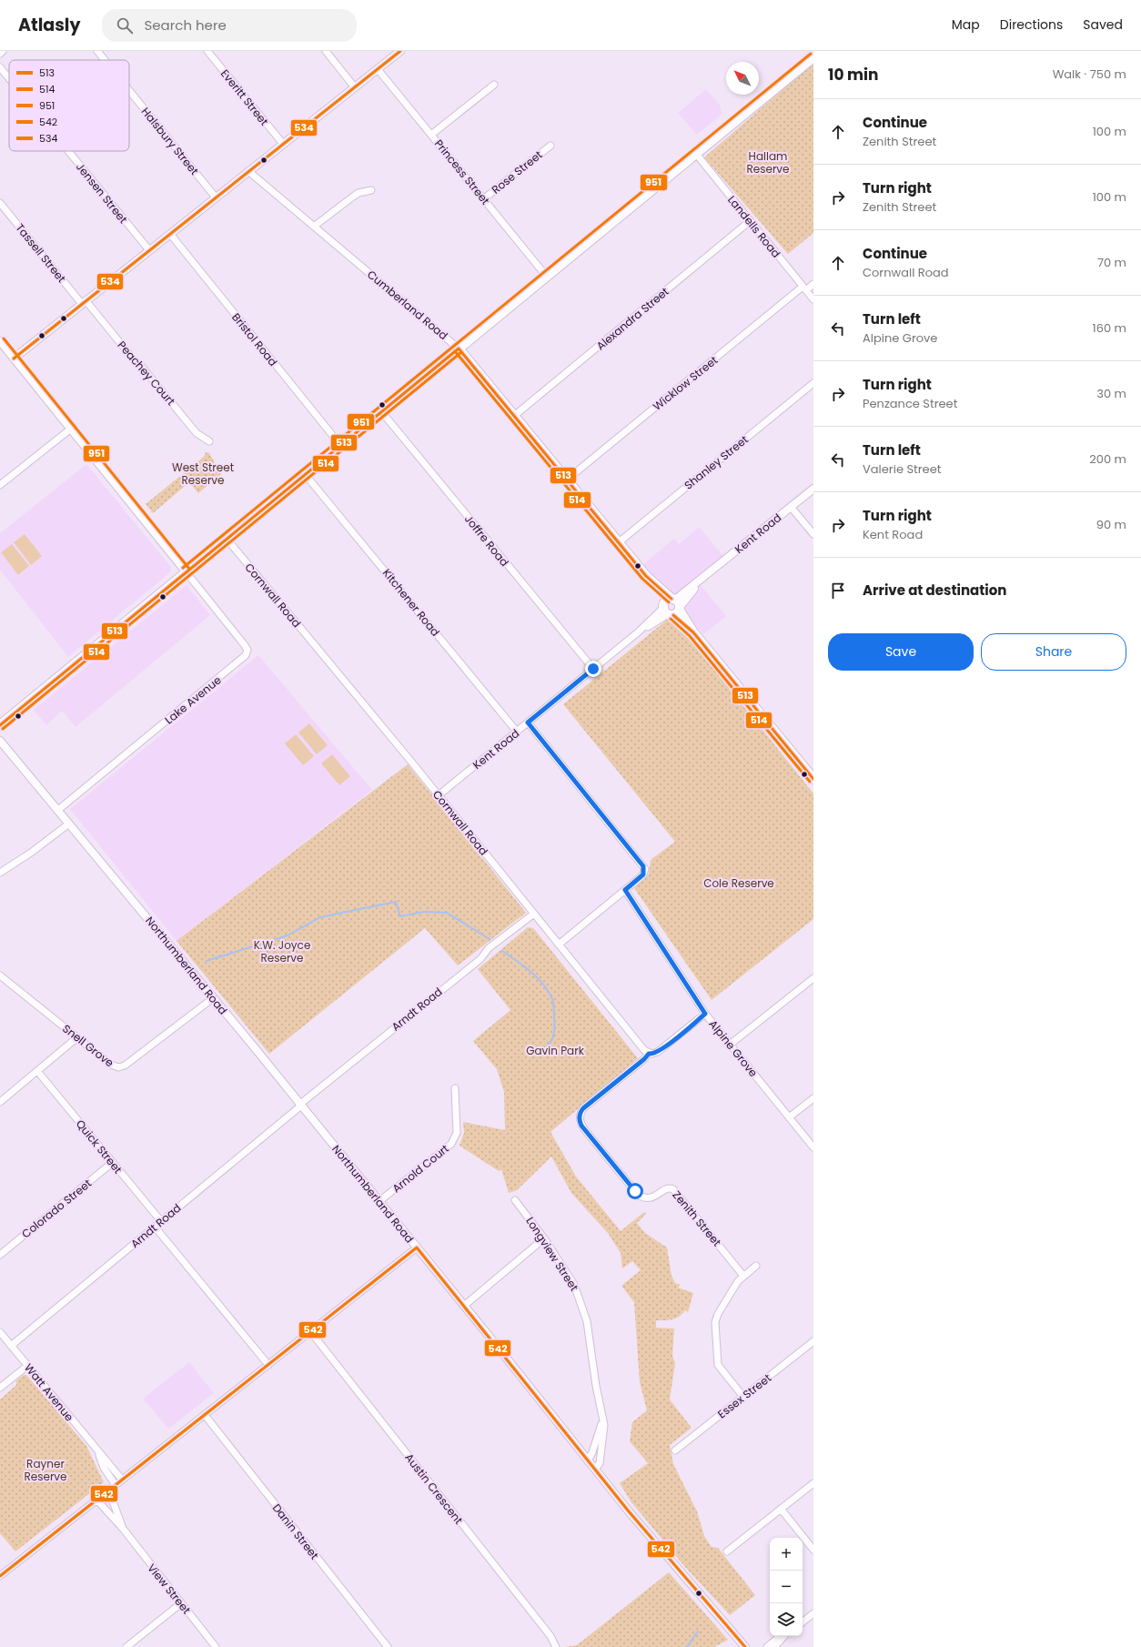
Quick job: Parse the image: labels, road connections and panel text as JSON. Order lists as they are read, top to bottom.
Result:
{
  "streets": {
    "main road": ["Cumberland Road"],
    "street": [
      "Everitt Street",
      "Halsbury Street",
      "Princess Street",
      "Rose Street",
      "Jensen Street",
      "Landells Road",
      "Tassell Street",
      "Alexandra Street",
      "Bristol Road",
      "Peachey Court",
      "Wicklow Street",
      "Shanley Street",
      "Kent Road",
      "Joffre Road",
      "Cornwall Road",
      "Kitchener Road",
      "Lake Avenue",
      "Northumberland Road",
      "Arndt Road",
      "Snell Grove",
      "Alpine Grove",
      "Quick Street",
      "Arnold Court",
      "Colorado Street",
      "Zenith Street",
      "Longview Street",
      "Watt Avenue",
      "Essex Street",
      "Austin Crescent",
      "Danin Street",
      "View Street"
    ]
  },
  "crossings": [
    ["Princess Street", "Rose Street"],
    ["Landells Road", "Alexandra Street"],
    ["Landells Road", "Wicklow Street"],
    ["Tassell Street", "Peachey Court"],
    ["Cumberland Road", "Alexandra Street"],
    ["Cumberland Road", "Wicklow Street"],
    ["Cumberland Road", "Shanley Street"],
    ["Cumberland Road", "Kent Road"],
    ["Kent Road", "Joffre Road"],
    ["Kent Road", "Cornwall Road"],
    ["Kent Road", "Kitchener Road"],
    ["Cornwall Road", "Arndt Road"],
    ["Cornwall Road", "Zenith Street"],
    ["Lake Avenue", "Northumberland Road"],
    ["Northumberland Road", "Arndt Road"],
    ["Northumberland Road", "Snell Grove"],
    ["Northumberland Road", "Arnold Court"],
    ["Northumberland Road", "Longview Street"],
    ["Arndt Road", "Quick Street"],
    ["Arndt Road", "Watt Avenue"],
    ["Quick Street", "Colorado Street"]
  ],
  "parks": [
    "Hallam Reserve",
    "West Street Reserve",
    "Cole Reserve",
    "K.W. Joyce Reserve",
    "Gavin Park",
    "Rayner Reserve"
  ],
  "lines": [
    "transit line 534",
    "transit line 951",
    "transit line 513",
    "transit line 514",
    "transit line 542"
  ],
  "legend": [
    "513",
    "514",
    "951",
    "542",
    "534"
  ],
  "north": "top left",
  "page": {
    "header": "Atlasly",
    "search": "Search here",
    "nav": ["Map", "Directions", "Saved"],
    "heading": ["10 min", "Walk · 750 m"],
    "list": [
      ["Continue", "Zenith Street", "100 m"],
      ["Turn right", "Zenith Street", "100 m"],
      ["Continue", "Cornwall Road", "70 m"],
      ["Turn left", "Alpine Grove", "160 m"],
      ["Turn right", "Penzance Street", "30 m"],
      ["Turn left", "Valerie Street", "200 m"],
      ["Turn right", "Kent Road", "90 m"],
      "Arrive at destination"
    ],
    "buttons": ["Save", "Share"],
    "map_buttons": ["+", "−"]
  }
}
